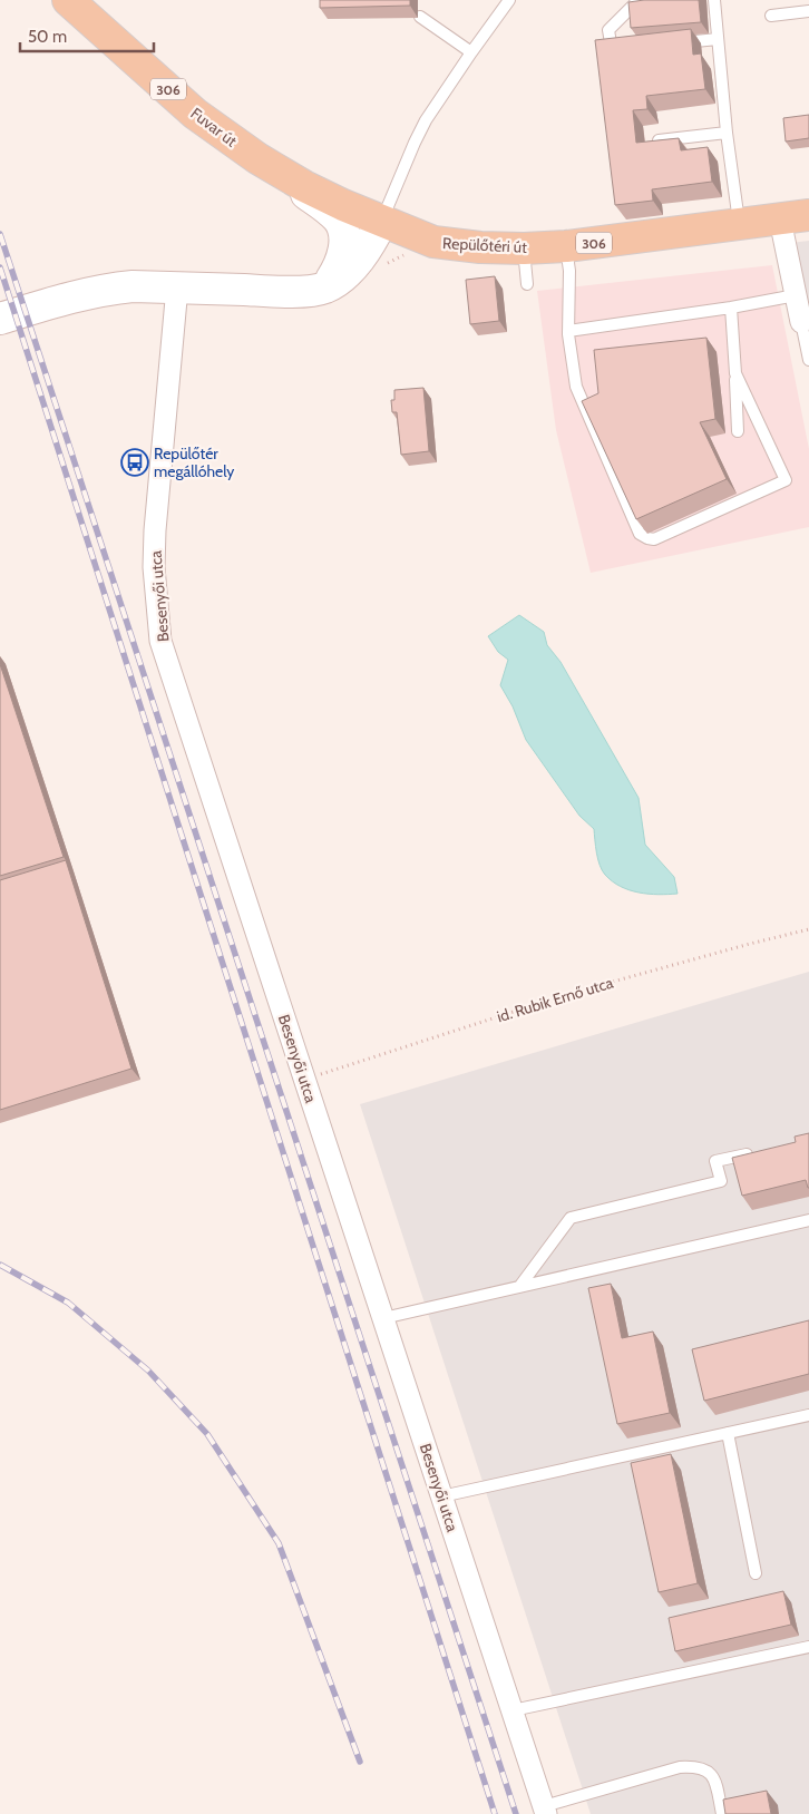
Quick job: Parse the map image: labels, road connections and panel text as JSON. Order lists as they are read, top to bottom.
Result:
{
  "streets": {
    "main road": ["306", "Fuvar út", "Repülőtéri út"],
    "street": ["Besenyői utca"],
    "path": ["id. Rubik Ernő utca"]
  },
  "crossings": [
    ["Fuvar út", "Repülőtéri út"],
    ["Besenyői utca", "id. Rubik Ernő utca"]
  ],
  "places": {
    "bus stop": ["Repülőtér megállóhely"]
  },
  "scale_bar": "50 m"
}
